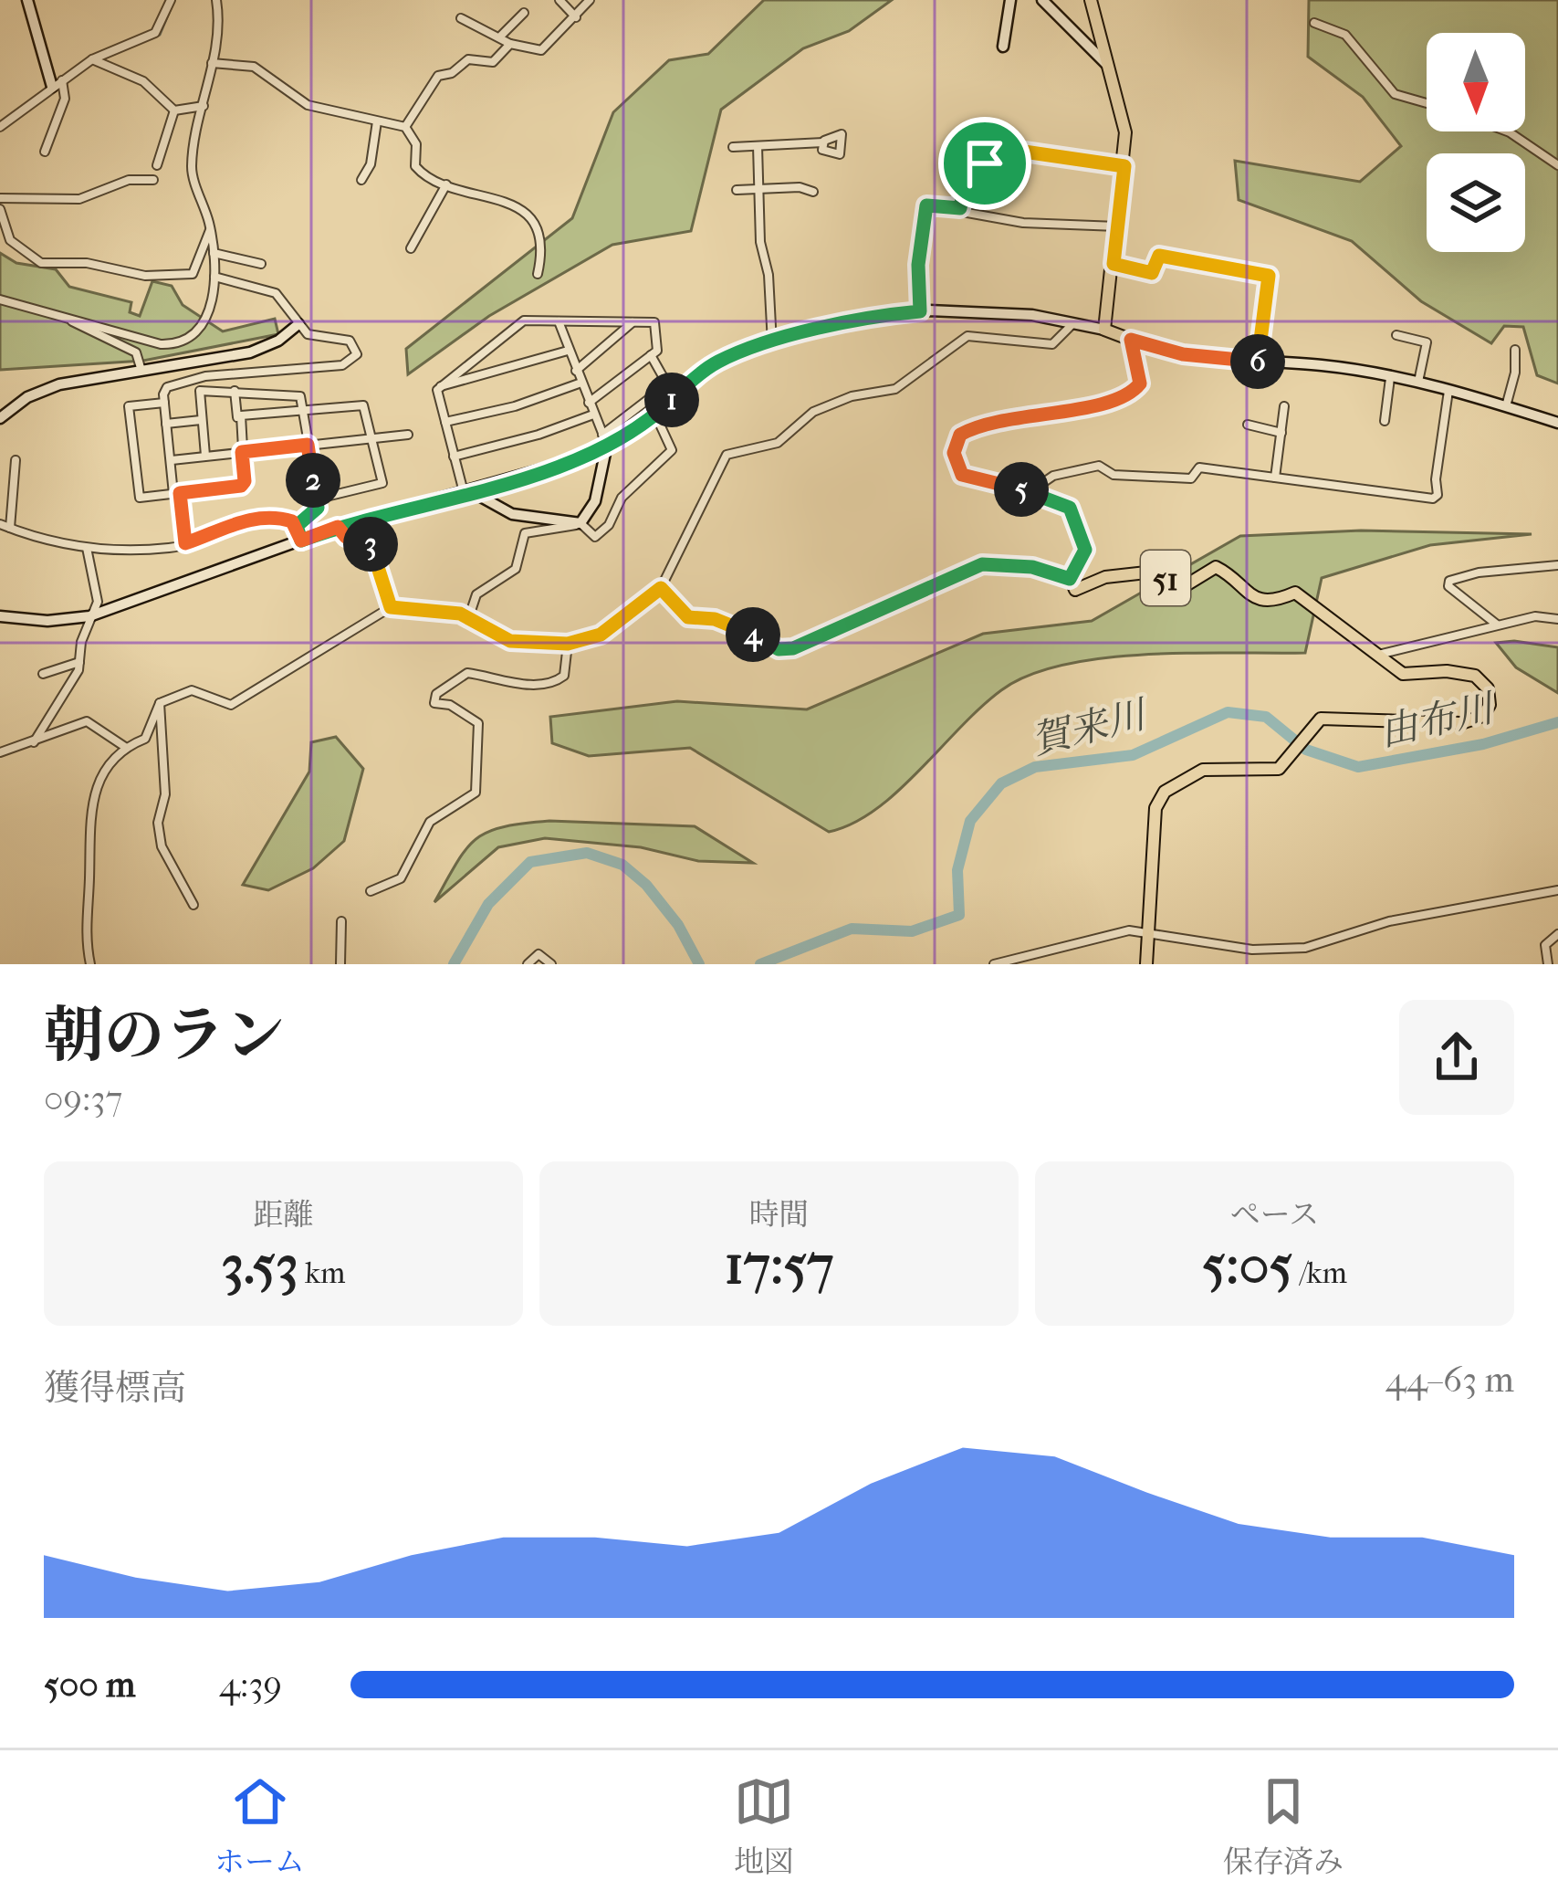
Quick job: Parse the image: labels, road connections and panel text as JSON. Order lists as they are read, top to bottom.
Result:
{
  "streets": {
    "main road": ["51"]
  },
  "water": ["由布川", "賀来川"],
  "north": "bottom",
  "page": {
    "pins": [
      "6",
      "1",
      "2",
      "5",
      "3",
      "4"
    ],
    "heading": ["朝のラン", "09:37"],
    "stats": [
      ["距離", "3.53 km"],
      ["時間", "17:57"],
      ["ペース", "5:05 /km"]
    ],
    "chart": ["獲得標高", "44–63 m"],
    "list": [
      {
        "name": "500 m",
        "note": "4:39"
      }
    ],
    "tabs": ["ホーム", "地図", "保存済み"]
  }
}
